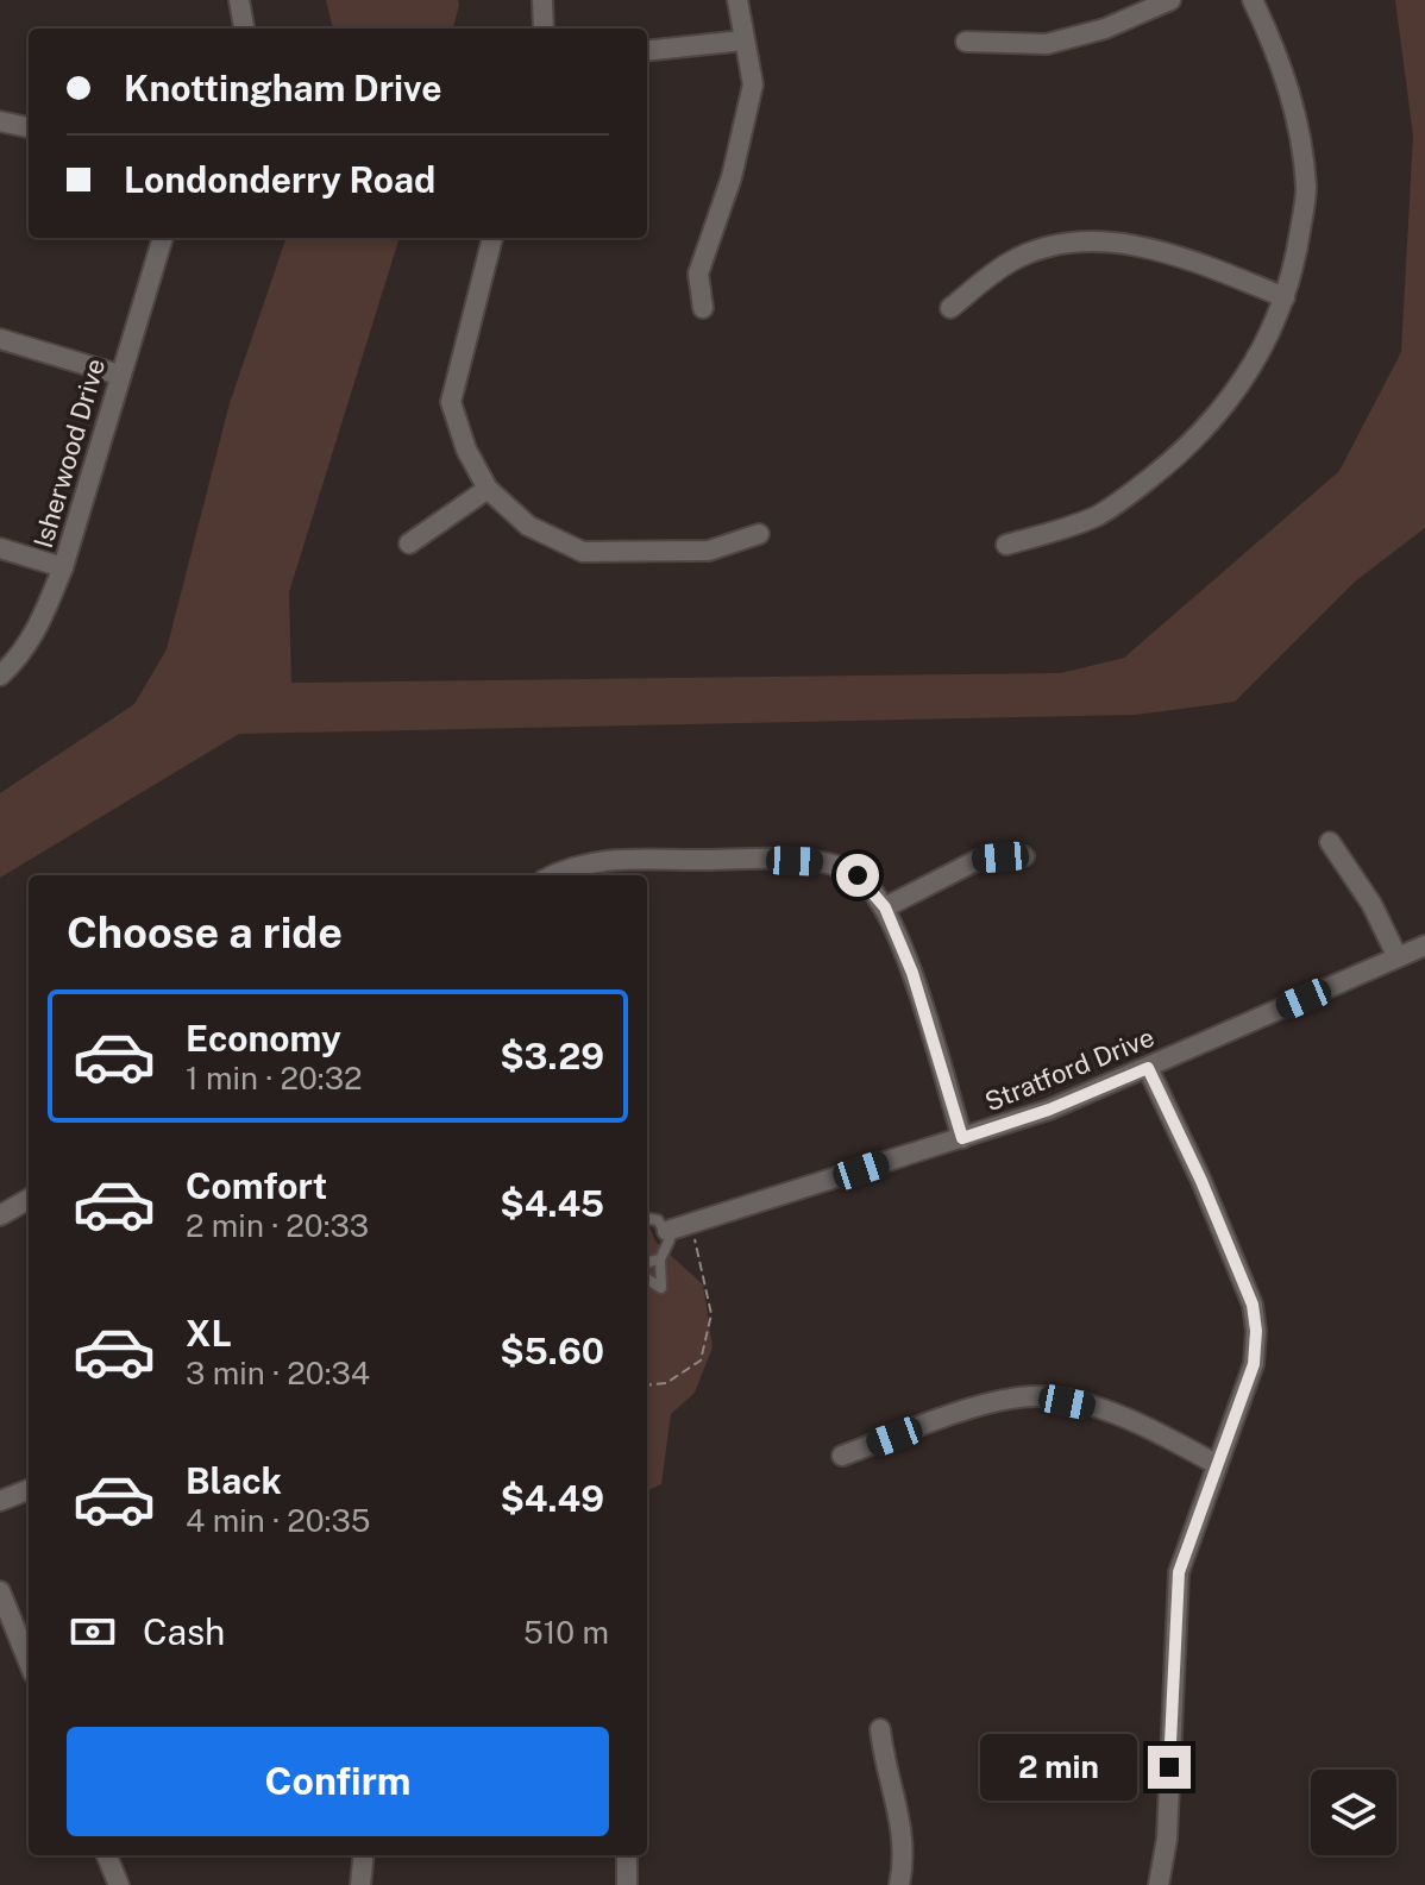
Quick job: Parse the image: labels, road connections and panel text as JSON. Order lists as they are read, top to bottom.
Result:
{
  "streets": {
    "street": ["Isherwood Drive", "Stratford Drive"]
  },
  "page": {
    "banner": ["Knottingham Drive", "Londonderry Road"],
    "heading": "Choose a ride",
    "list": [
      {
        "name": "Economy",
        "note": "1 min · 20:32",
        "value": "$3.29"
      },
      {
        "name": "Comfort",
        "note": "2 min · 20:33",
        "value": "$4.45"
      },
      {
        "name": "XL",
        "note": "3 min · 20:34",
        "value": "$5.60"
      },
      {
        "name": "Black",
        "note": "4 min · 20:35",
        "value": "$4.49"
      }
    ],
    "pay": ["Cash", "510 m"],
    "buttons": "Confirm",
    "bubble": "2 min"
  }
}
